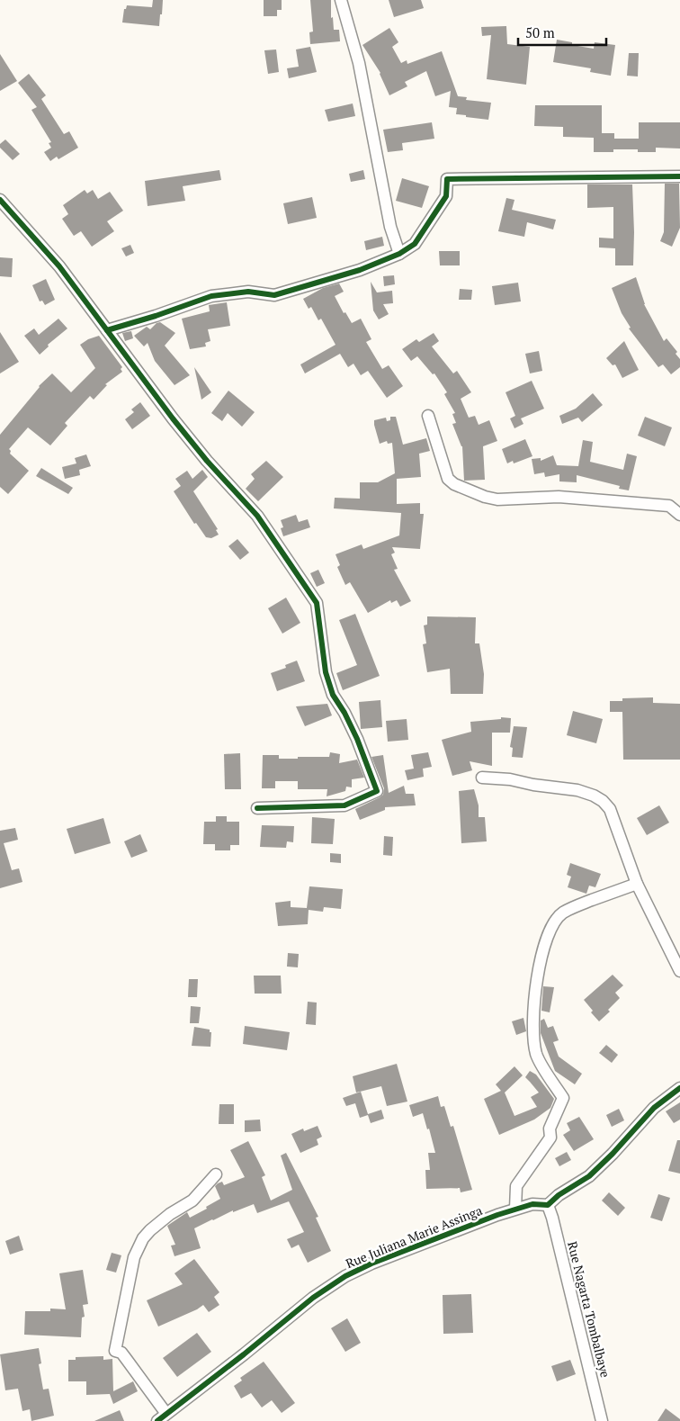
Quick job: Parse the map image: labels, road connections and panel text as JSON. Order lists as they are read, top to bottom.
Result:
{
  "streets": {
    "street": ["Rue Juliana Marie Assinga", "Rue Nagarta Tombalbaye"]
  },
  "crossings": [
    ["Rue Juliana Marie Assinga", "Rue Nagarta Tombalbaye"]
  ],
  "scale_bar": "50 m"
}
